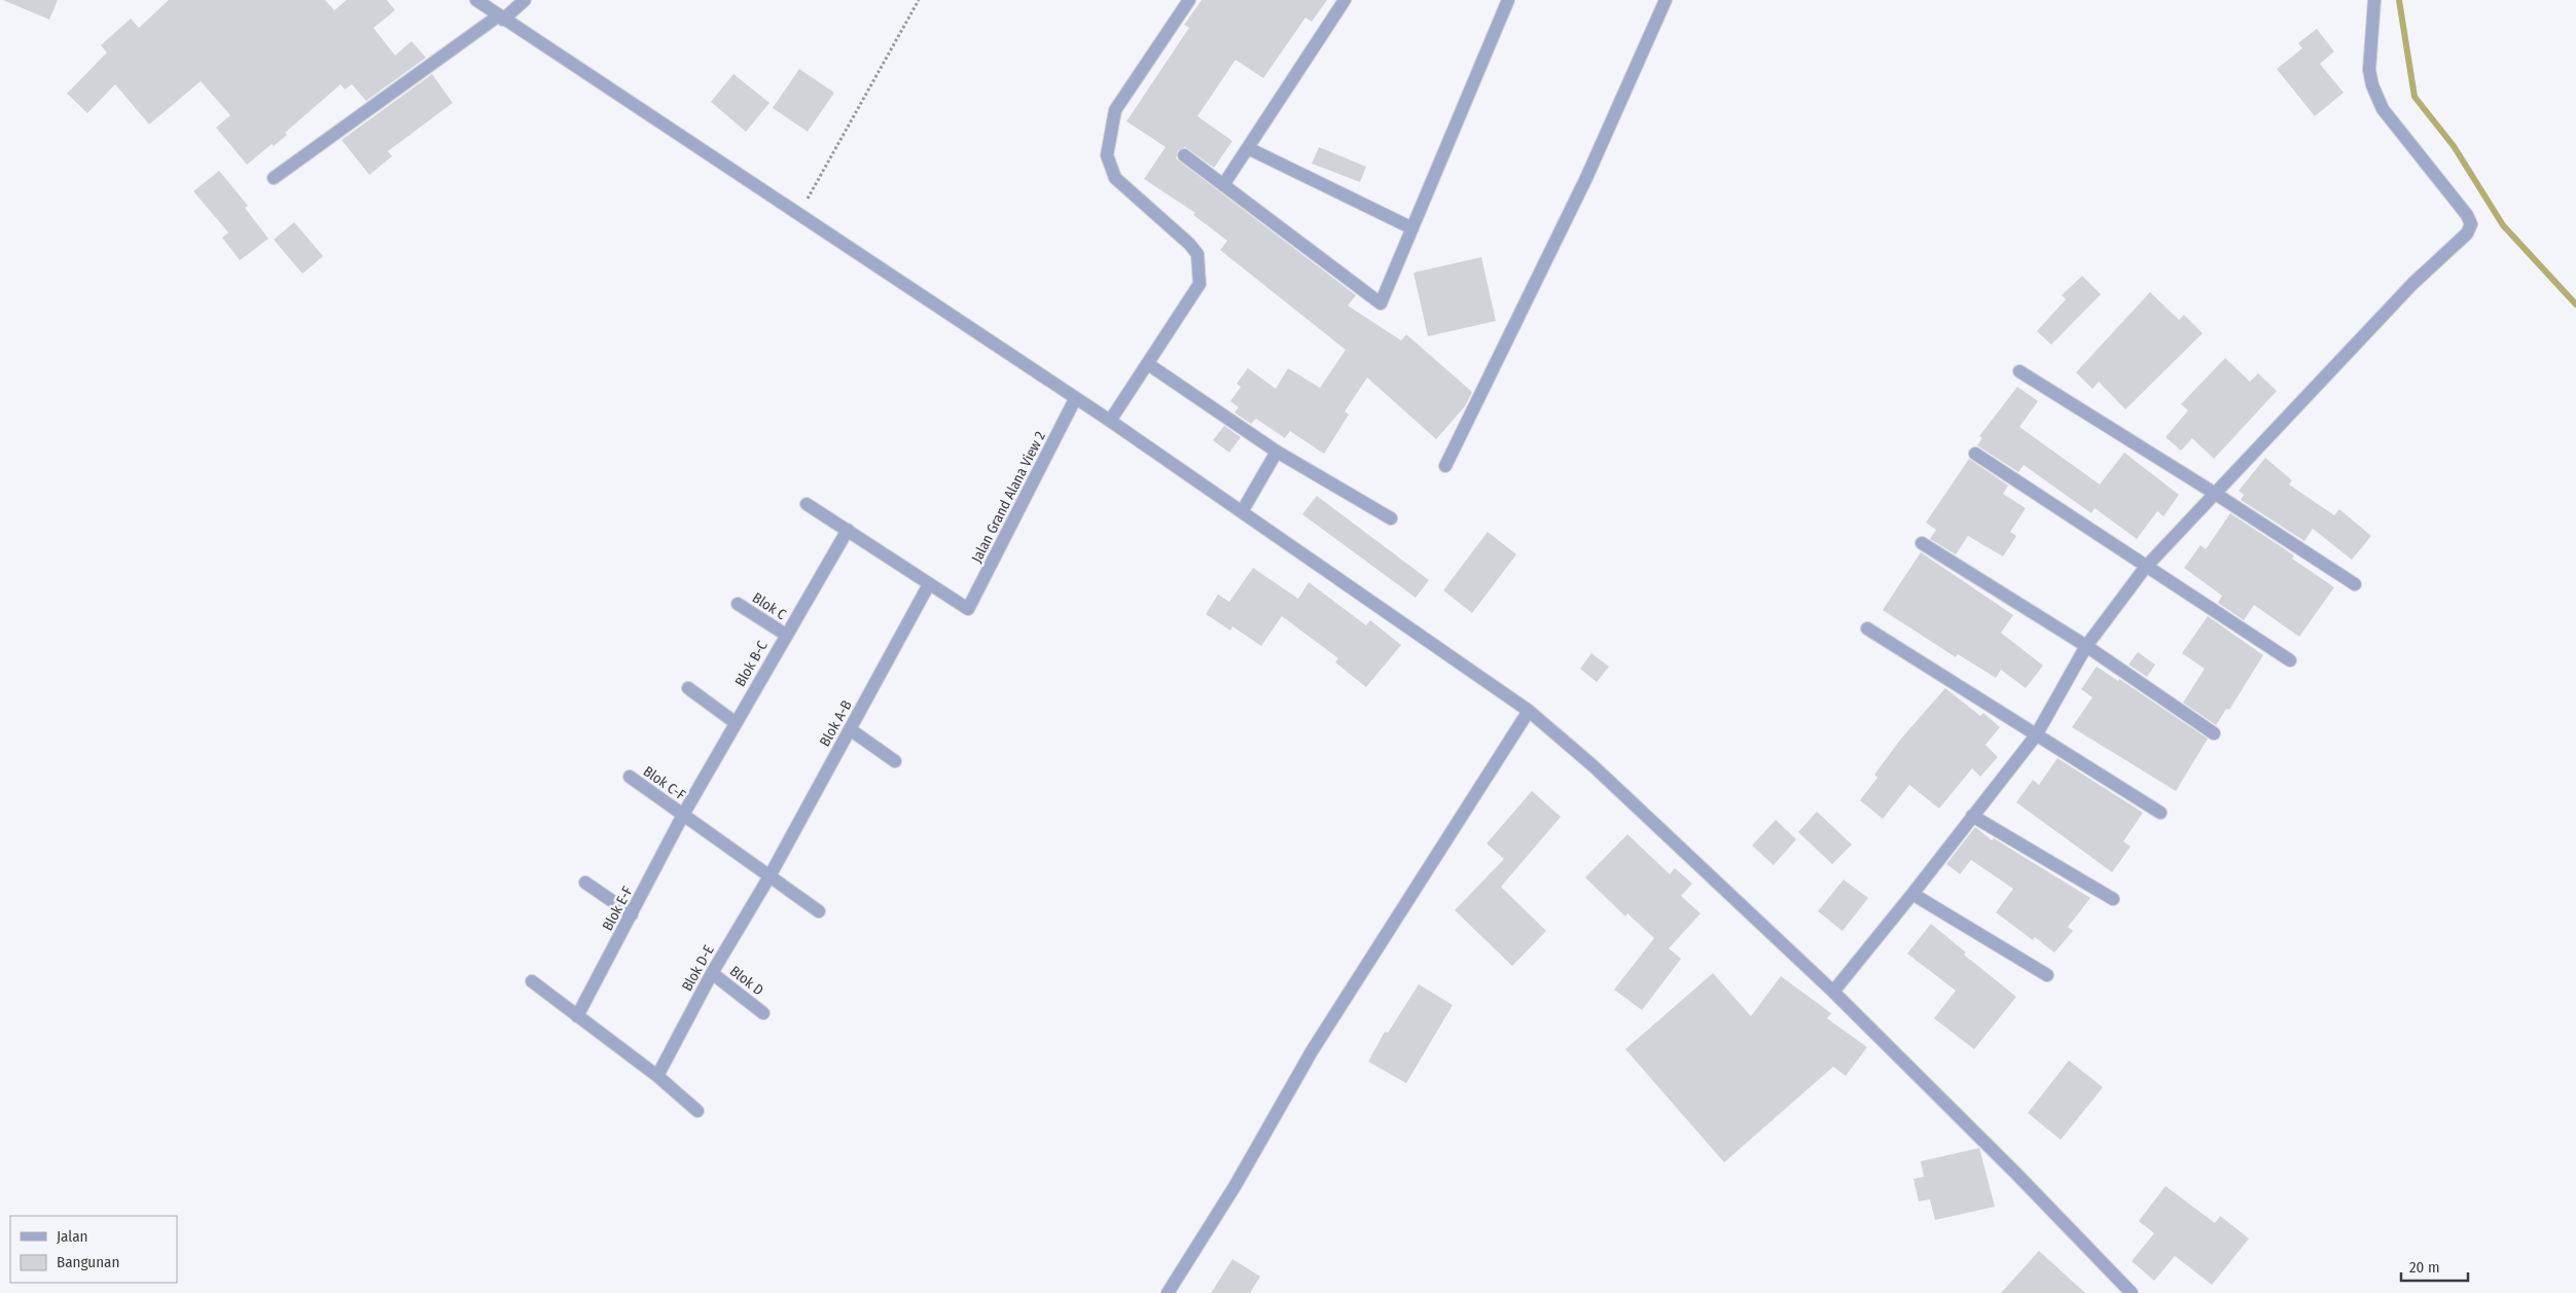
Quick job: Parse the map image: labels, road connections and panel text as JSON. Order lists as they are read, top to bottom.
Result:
{
  "streets": {
    "street": [
      "Jalan Grand Alana View 2",
      "Blok C",
      "Blok B-C",
      "Blok A-B",
      "Blok C-F",
      "Blok E-F",
      "Blok D-E",
      "Blok D"
    ]
  },
  "crossings": [
    ["Jalan Grand Alana View 2", "Blok A-B"],
    ["Blok C", "Blok B-C"],
    ["Blok B-C", "Blok C-F"],
    ["Blok B-C", "Blok E-F"],
    ["Blok A-B", "Blok C-F"],
    ["Blok A-B", "Blok D-E"],
    ["Blok C-F", "Blok E-F"],
    ["Blok C-F", "Blok D-E"],
    ["Blok D-E", "Blok D"]
  ],
  "legend": ["Jalan", "Bangunan"],
  "scale_bar": "20 m"
}
